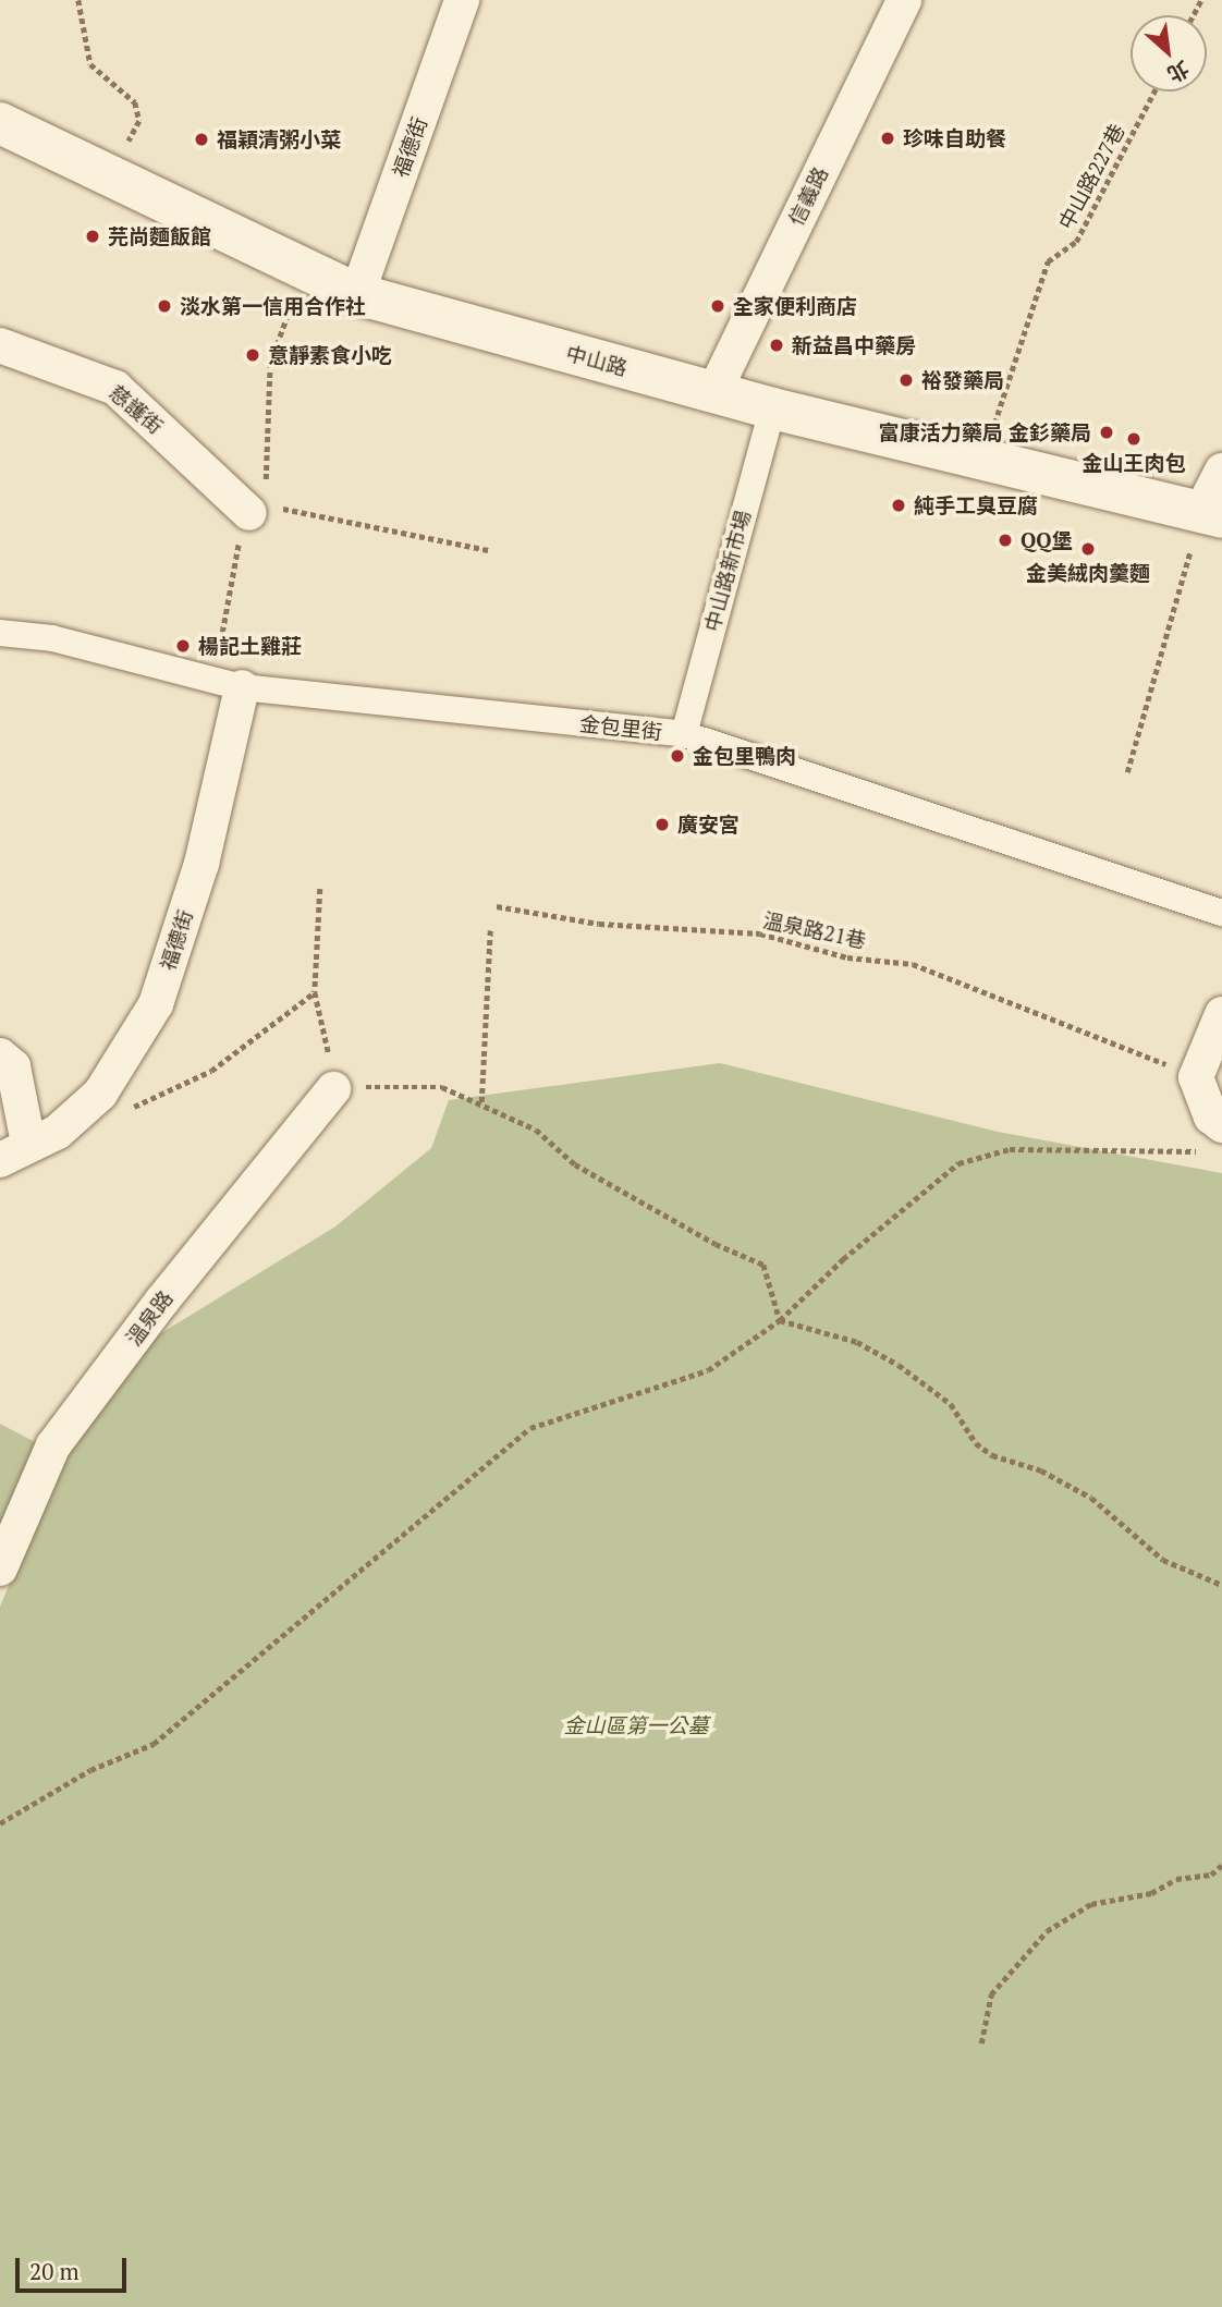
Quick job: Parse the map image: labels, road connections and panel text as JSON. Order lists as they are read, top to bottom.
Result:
{
  "streets": {
    "street": [
      "福德街",
      "信義路",
      "中山路",
      "慈護街",
      "中山路新市場",
      "金包里街",
      "溫泉路"
    ],
    "path": ["中山路227巷", "溫泉路21巷"]
  },
  "crossings": [
    ["福德街", "中山路"],
    ["福德街", "金包里街"],
    ["中山路227巷", "中山路"],
    ["信義路", "中山路"],
    ["中山路", "中山路新市場"],
    ["中山路新市場", "金包里街"]
  ],
  "parks": ["金山區第一公墓"],
  "places": [
    "珍味自助餐",
    "福穎清粥小菜",
    "芫尚麵飯館",
    "淡水第一信用合作社",
    "全家便利商店",
    "新益昌中藥房",
    "意靜素食小吃",
    "裕發藥局",
    "富康活力藥局 金釤藥局",
    "金山王肉包",
    "純手工臭豆腐",
    "QQ堡",
    "金美絨肉羹麵",
    "楊記土雞莊",
    "金包里鴨肉",
    "廣安宮"
  ],
  "scale_bar": "20 m",
  "north": "bottom right"
}
